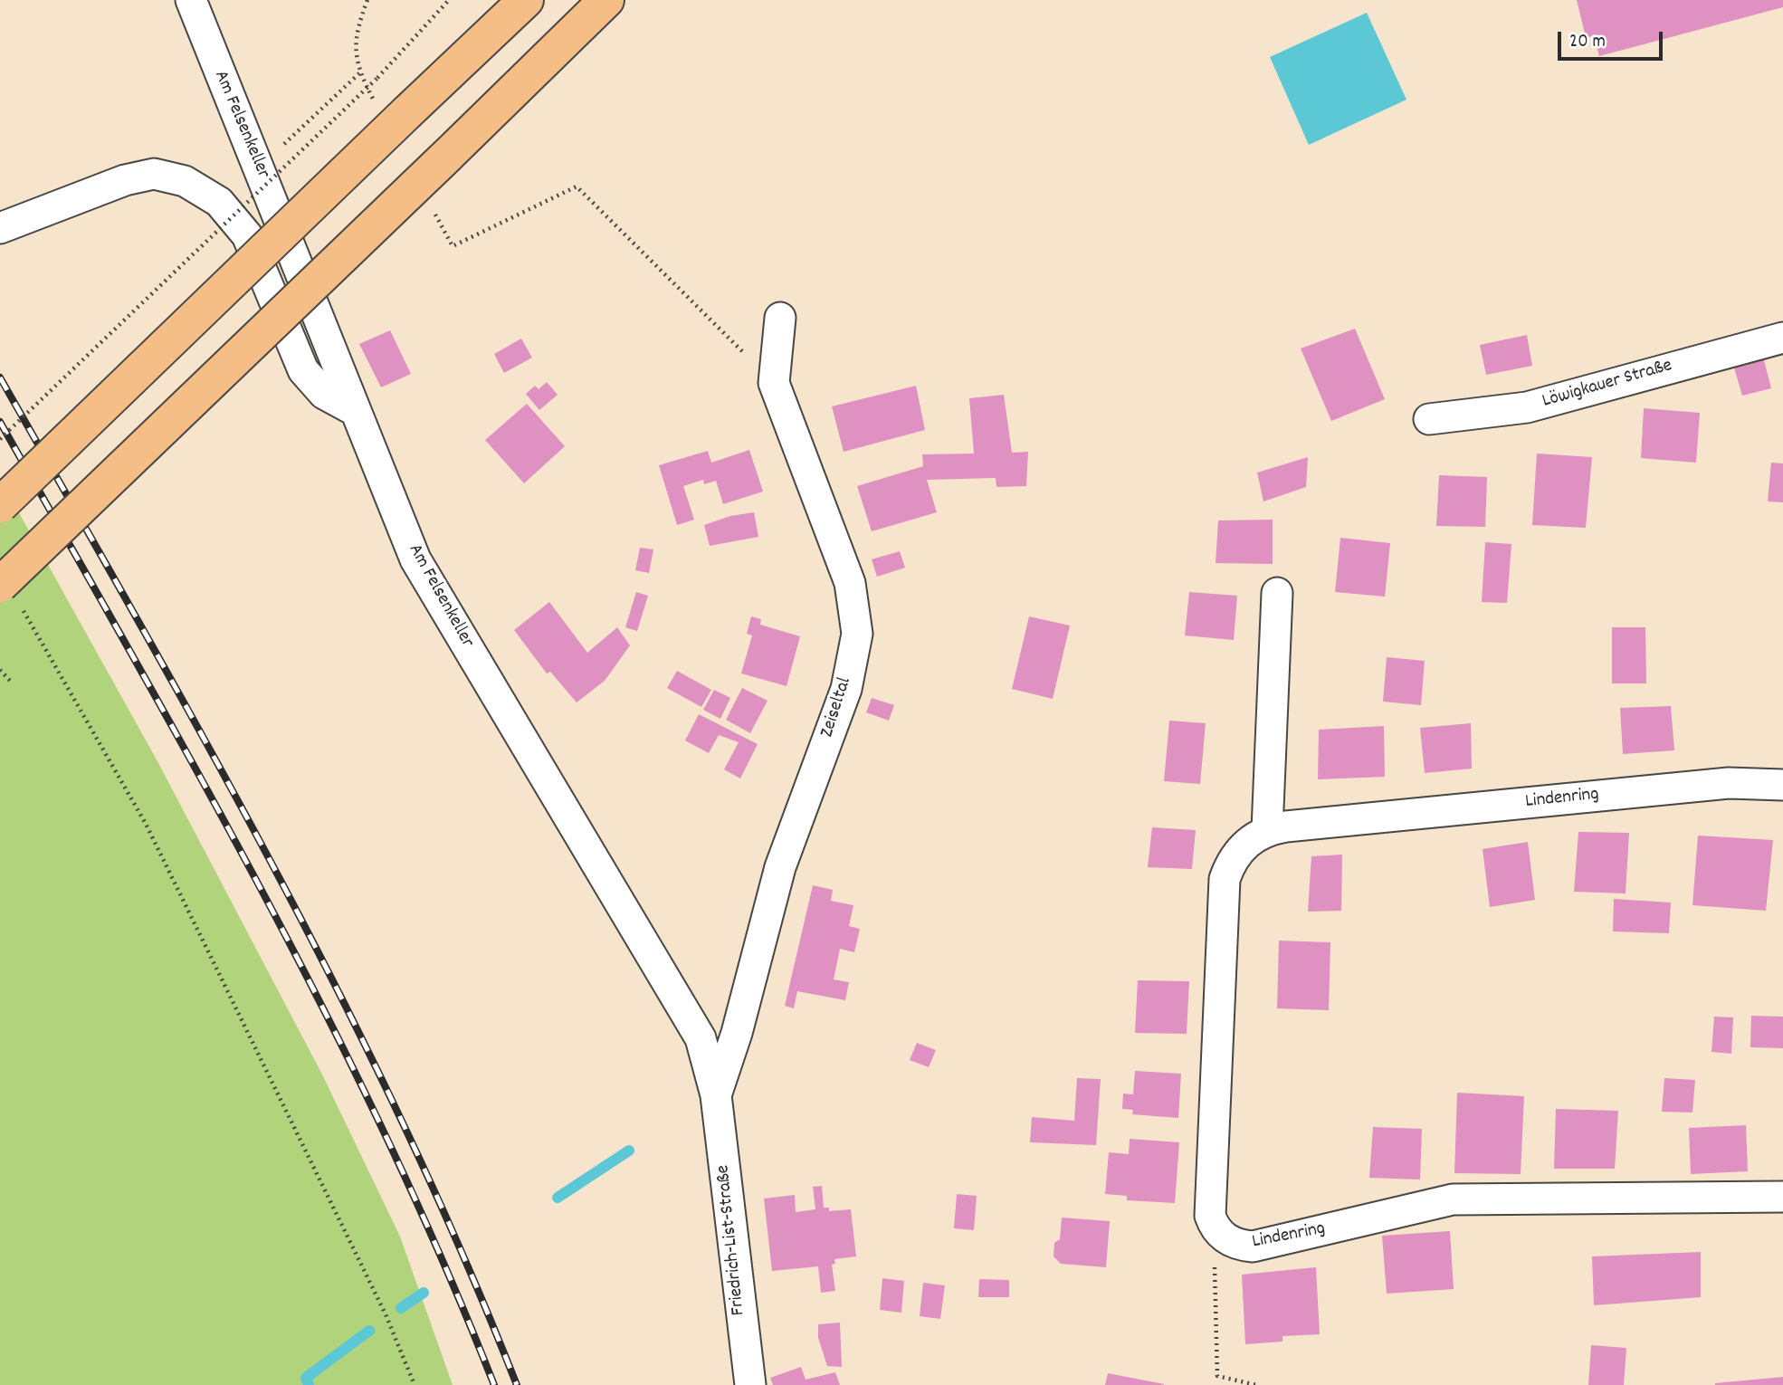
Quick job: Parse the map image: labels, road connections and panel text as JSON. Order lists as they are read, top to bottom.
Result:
{
  "streets": {
    "street": [
      "Am Felsenkeller",
      "Löwigkauer Straße",
      "Zeiseltal",
      "Lindenring",
      "Friedrich-List-Straße"
    ]
  },
  "crossings": [
    ["Am Felsenkeller", "Zeiseltal"],
    ["Am Felsenkeller", "Friedrich-List-Straße"],
    ["Zeiseltal", "Friedrich-List-Straße"]
  ],
  "scale_bar": "20 m"
}
